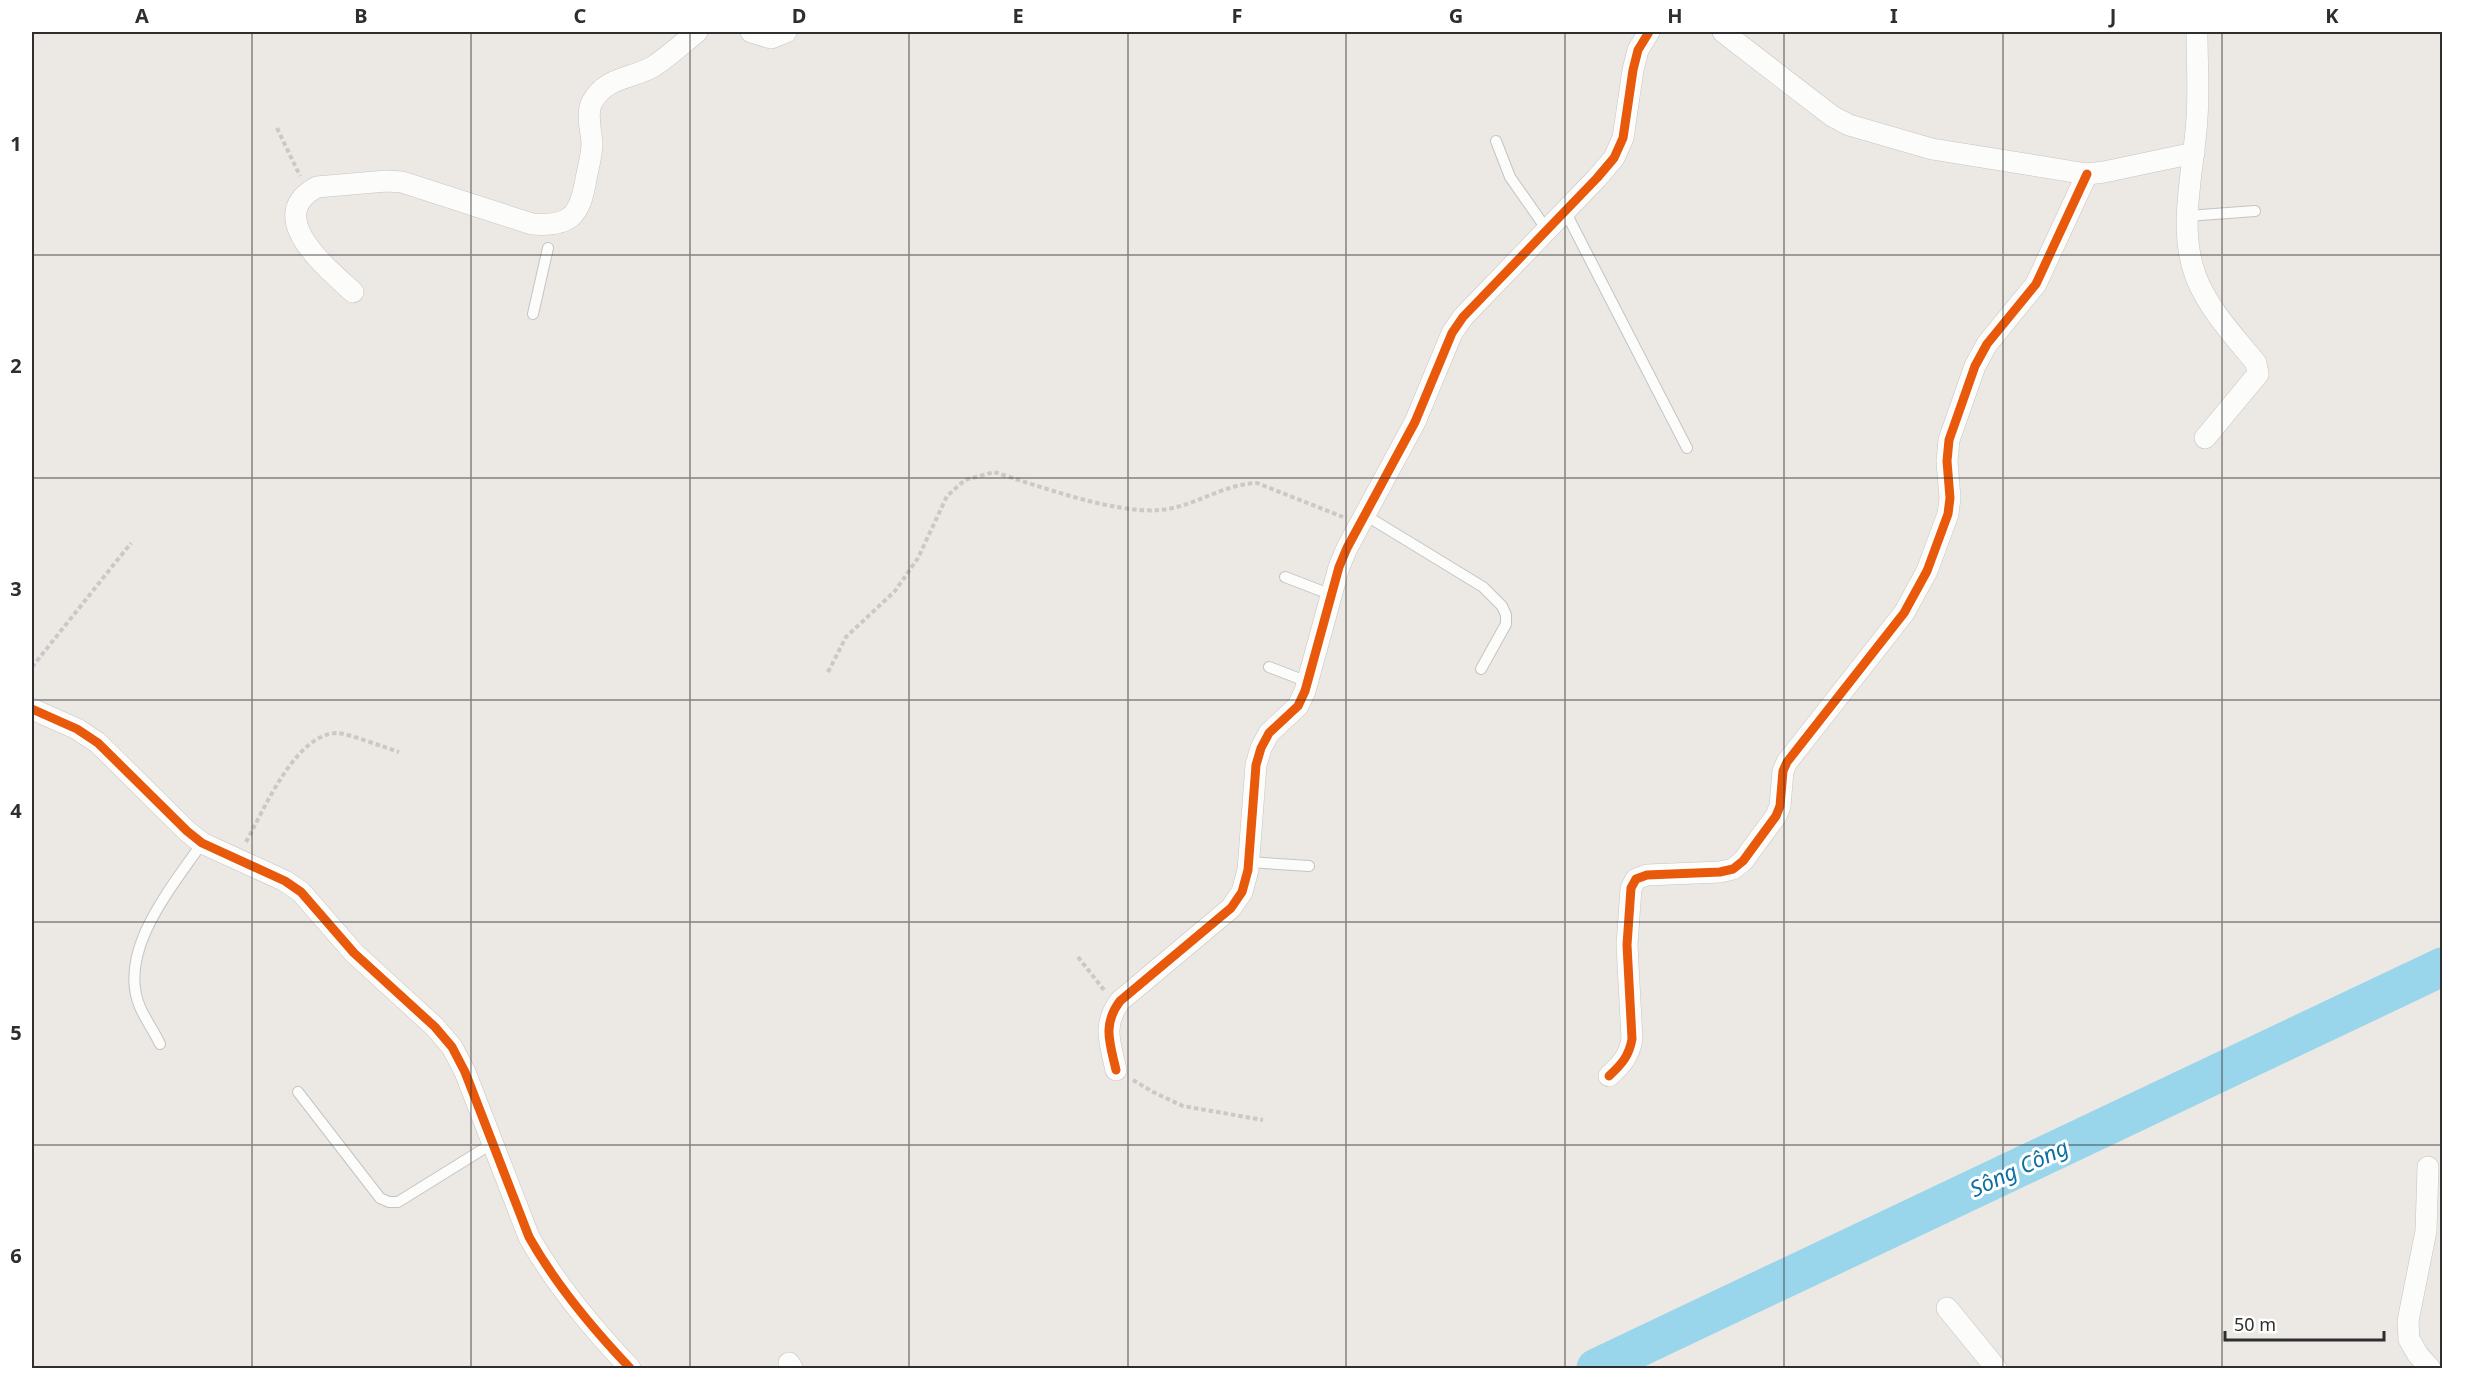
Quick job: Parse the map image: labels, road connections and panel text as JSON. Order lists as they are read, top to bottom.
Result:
{
  "water": ["Sông Công"],
  "scale_bar": "50 m",
  "grid": {
    "columns": [
      "A",
      "B",
      "C",
      "D",
      "E",
      "F",
      "G",
      "H",
      "I",
      "J",
      "K"
    ],
    "rows": [
      "1",
      "2",
      "3",
      "4",
      "5",
      "6"
    ]
  }
}
